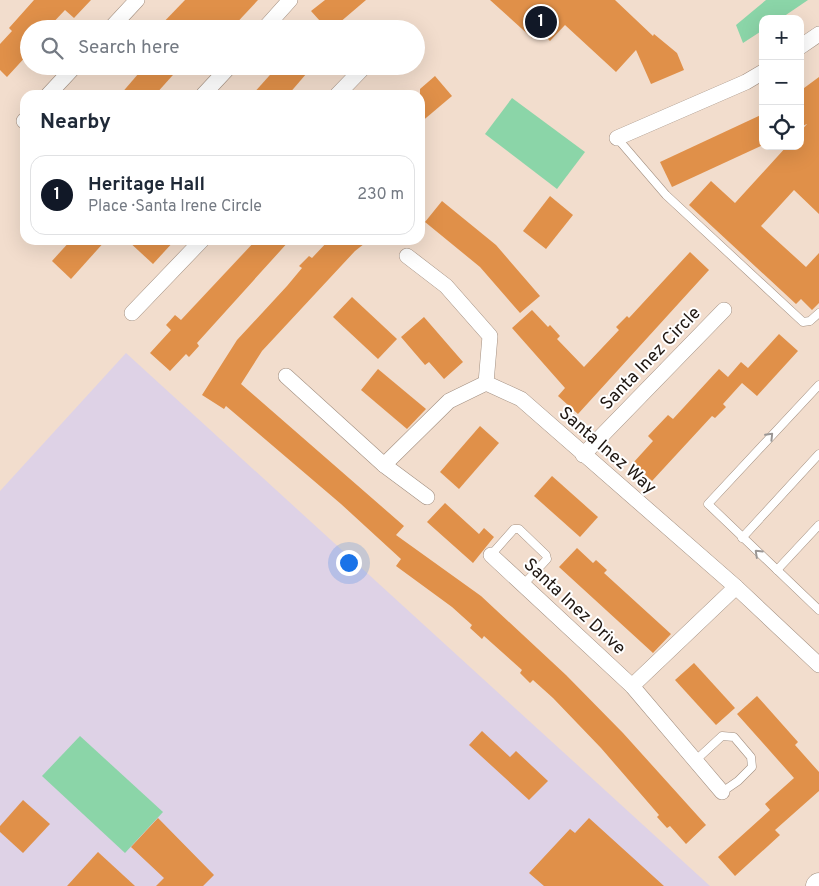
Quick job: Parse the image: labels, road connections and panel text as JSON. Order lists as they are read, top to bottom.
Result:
{
  "streets": {
    "street": ["Santa Inez Circle", "Santa Inez Way", "Santa Inez Drive"]
  },
  "crossings": [
    ["Santa Inez Circle", "Santa Inez Way"]
  ],
  "page": {
    "pins": "1",
    "map_buttons": ["+", "−"],
    "search": "Search here",
    "heading": "Nearby",
    "list": [
      {
        "mark": "1",
        "name": "Heritage Hall",
        "note": "Place · Santa Irene Circle",
        "value": "230 m"
      }
    ]
  }
}
